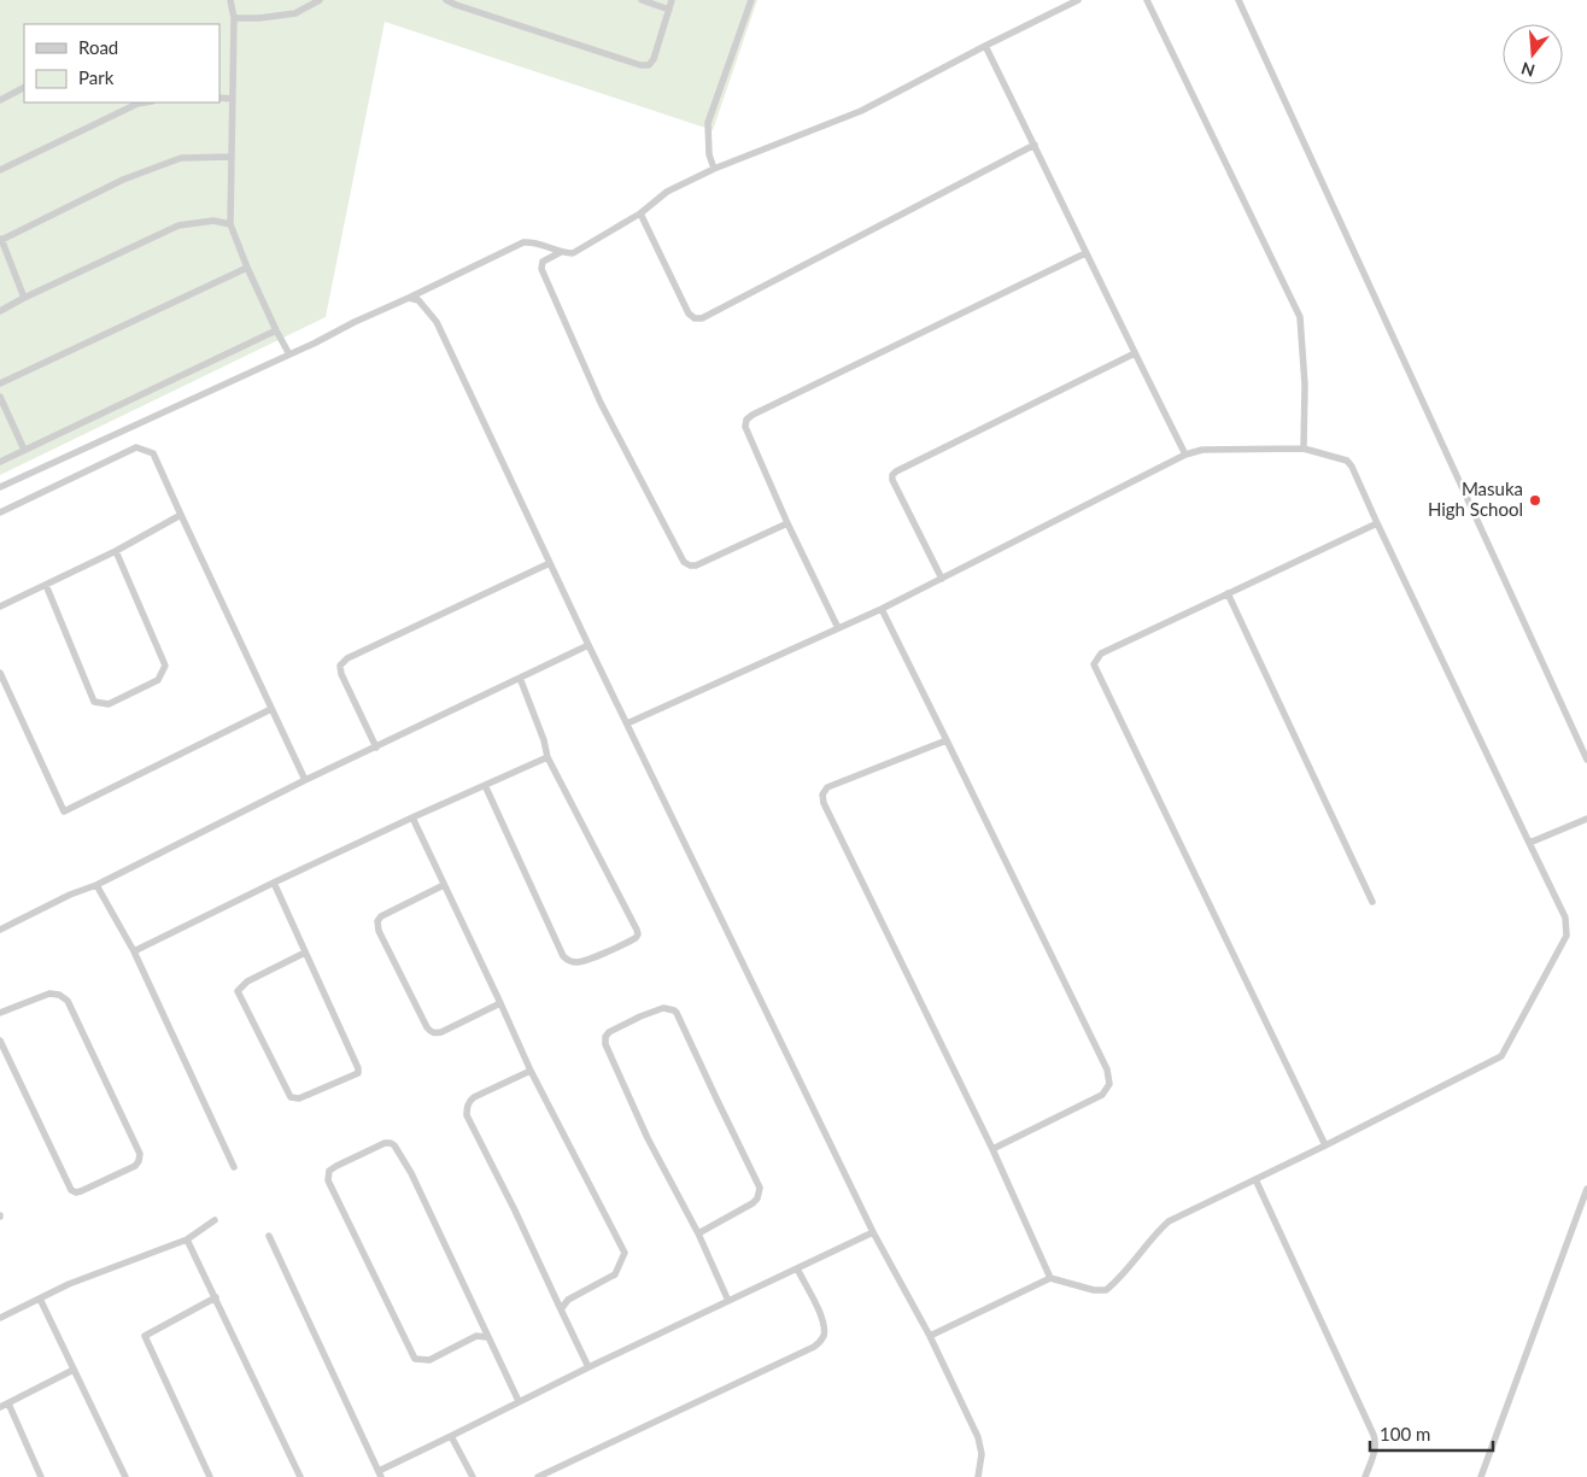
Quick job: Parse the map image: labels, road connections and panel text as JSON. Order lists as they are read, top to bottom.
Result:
{
  "places": ["Masuka High School"],
  "legend": ["Road", "Park"],
  "scale_bar": "100 m",
  "north": "bottom"
}
